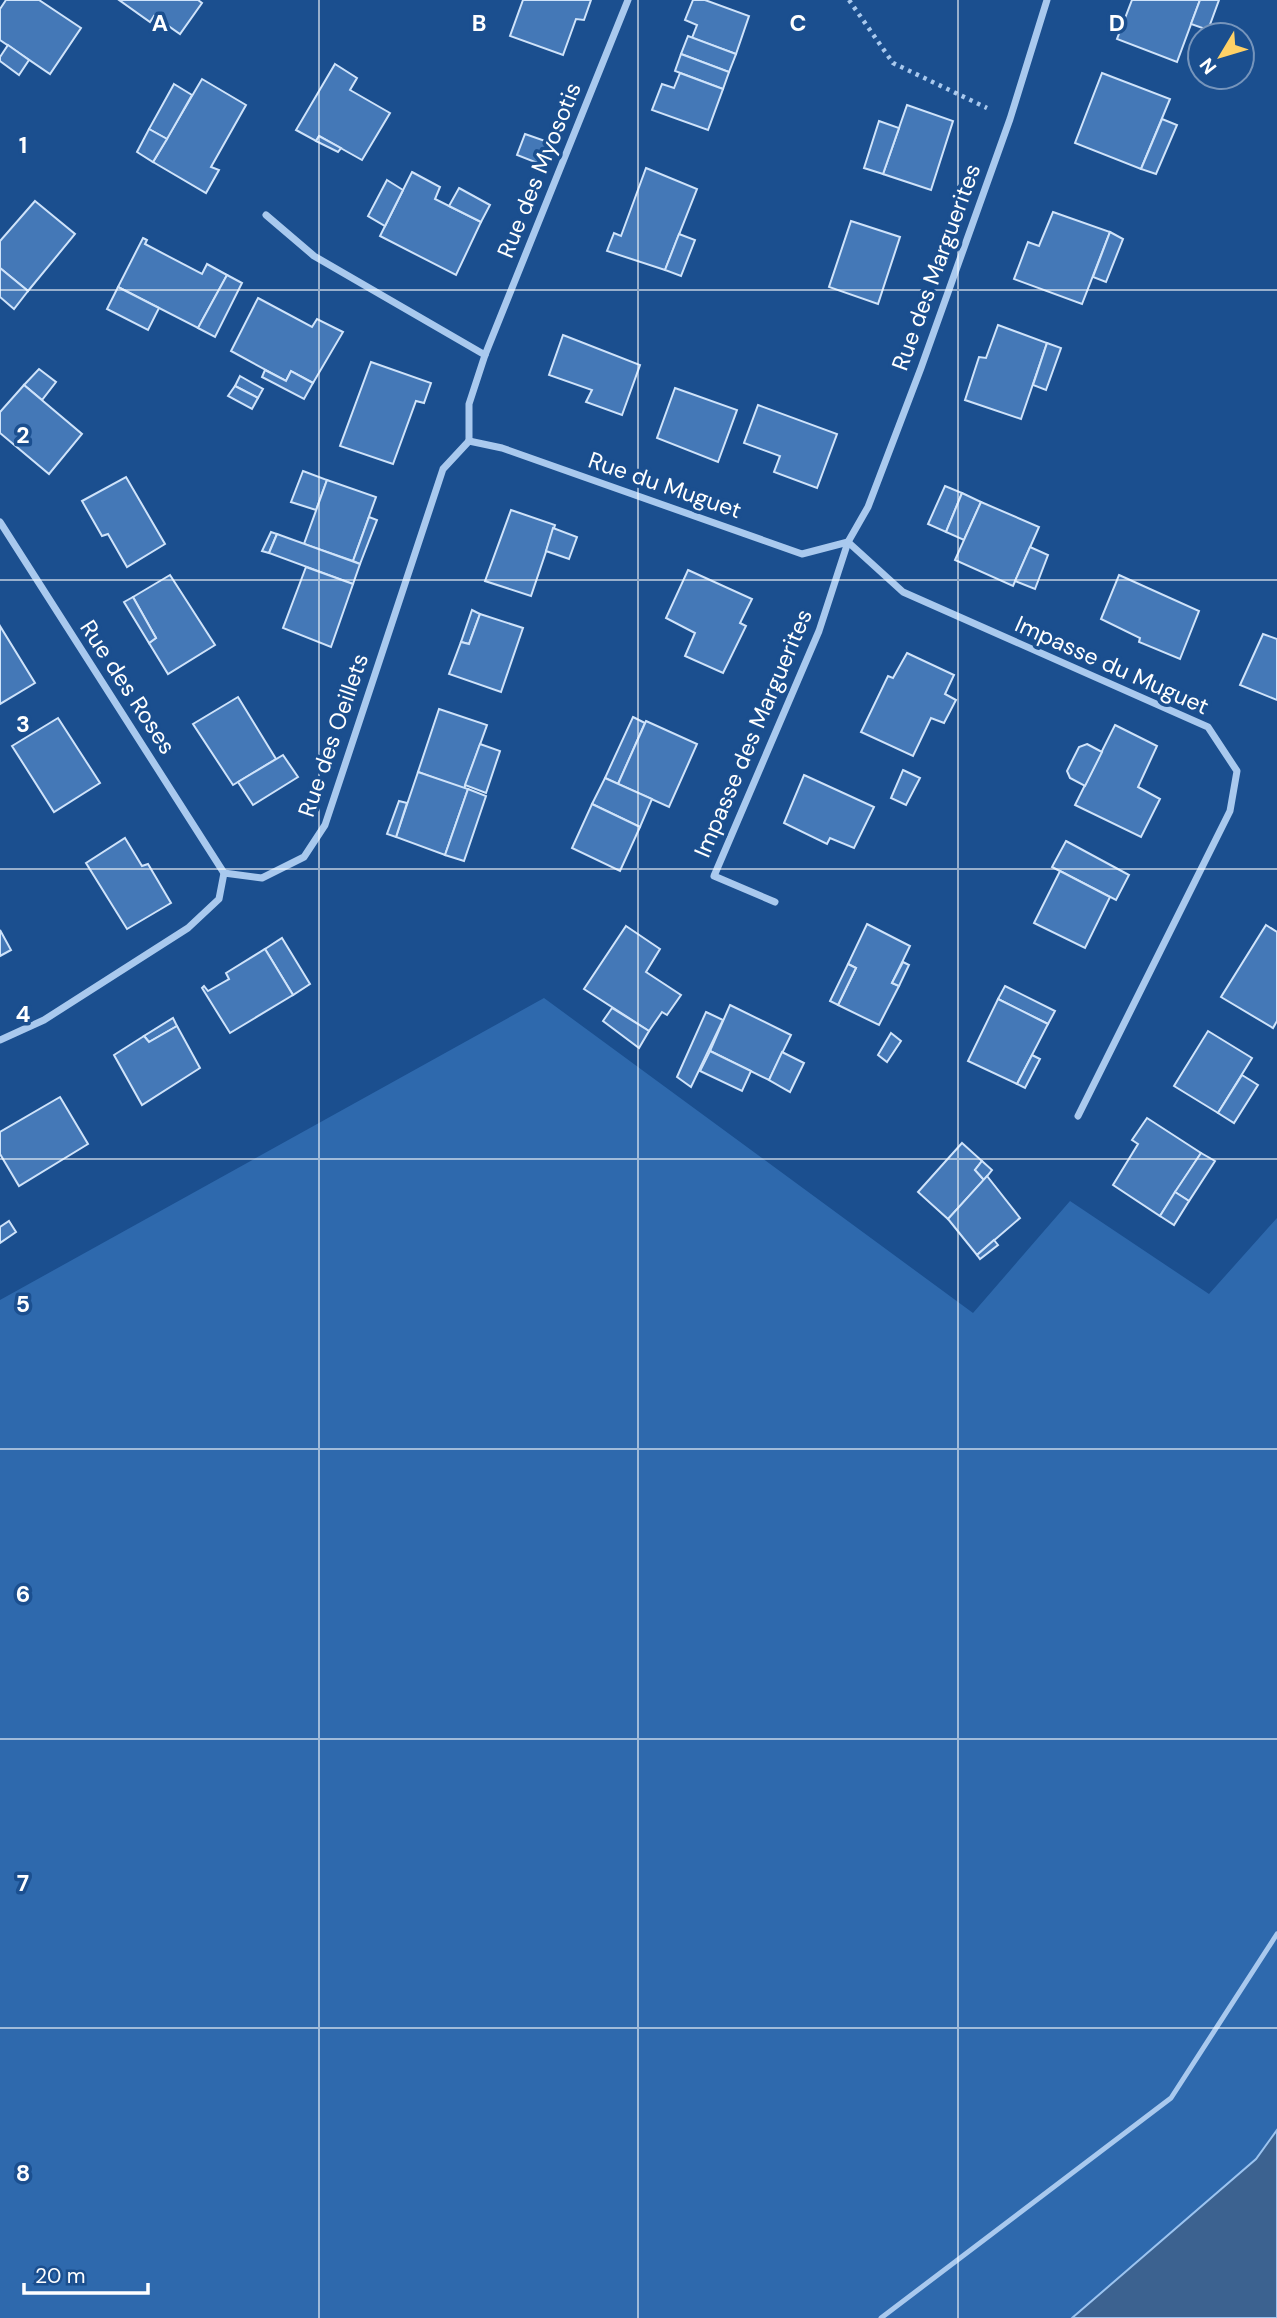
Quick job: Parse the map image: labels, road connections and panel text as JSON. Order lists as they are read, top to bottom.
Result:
{
  "streets": {
    "street": [
      "Rue des Myosotis",
      "Rue des Marguerites",
      "Rue du Muguet",
      "Impasse du Muguet",
      "Rue des Roses",
      "Impasse des Marguerites",
      "Rue des Oeillets"
    ]
  },
  "crossings": [
    ["Rue des Myosotis", "Rue du Muguet"],
    ["Rue des Myosotis", "Rue des Oeillets"],
    ["Rue des Marguerites", "Rue du Muguet"],
    ["Rue des Marguerites", "Impasse du Muguet"],
    ["Rue des Marguerites", "Impasse des Marguerites"],
    ["Rue du Muguet", "Impasse du Muguet"],
    ["Rue du Muguet", "Impasse des Marguerites"],
    ["Rue du Muguet", "Rue des Oeillets"],
    ["Impasse du Muguet", "Impasse des Marguerites"],
    ["Rue des Roses", "Rue des Oeillets"]
  ],
  "scale_bar": "20 m",
  "north": "bottom left",
  "grid": {
    "columns": [
      "A",
      "B",
      "C",
      "D"
    ],
    "rows": [
      "1",
      "2",
      "3",
      "4",
      "5",
      "6",
      "7",
      "8"
    ]
  }
}
